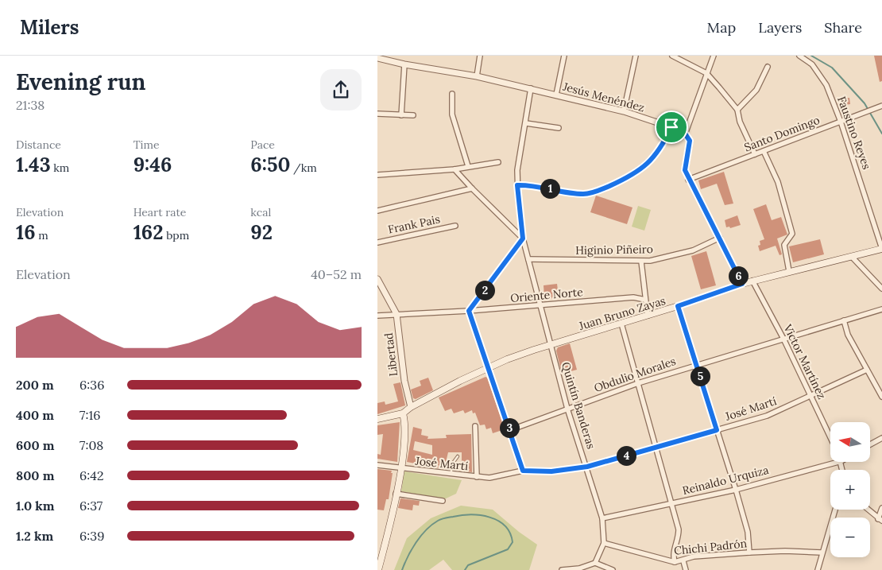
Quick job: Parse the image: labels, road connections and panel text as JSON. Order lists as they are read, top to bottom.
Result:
{
  "streets": {
    "main road": ["Juan Bruno Zayas"],
    "street": [
      "Jesús Menéndez",
      "Faustino Reyes",
      "Santo Domingo",
      "Frank Pais",
      "Higinio Piñeiro",
      "Oriente Norte",
      "Libertad",
      "Victor Martínez",
      "Obdulio Morales",
      "Quintín Banderas",
      "José Martí",
      "Reinaldo Urquiza",
      "Chichi Padrón"
    ]
  },
  "crossings": [
    ["Jesús Menéndez", "Quintín Banderas"],
    ["Faustino Reyes", "Santo Domingo"],
    ["Faustino Reyes", "Juan Bruno Zayas"],
    ["Higinio Piñeiro", "Quintín Banderas"],
    ["Oriente Norte", "Libertad"],
    ["Oriente Norte", "Quintín Banderas"],
    ["Juan Bruno Zayas", "Libertad"],
    ["Juan Bruno Zayas", "Victor Martínez"],
    ["Juan Bruno Zayas", "Quintín Banderas"],
    ["Victor Martínez", "Obdulio Morales"],
    ["Victor Martínez", "José Martí"],
    ["Obdulio Morales", "Quintín Banderas"],
    ["Quintín Banderas", "José Martí"],
    ["Quintín Banderas", "Reinaldo Urquiza"],
    ["Quintín Banderas", "Chichi Padrón"]
  ],
  "north": "left",
  "page": {
    "header": "Milers",
    "nav": ["Map", "Layers", "Share"],
    "heading": ["Evening run", "21:38"],
    "stats": [
      ["Distance", "1.43 km"],
      ["Time", "9:46"],
      ["Pace", "6:50 /km"],
      ["Elevation", "16 m"],
      ["Heart rate", "162 bpm"],
      ["kcal", "92"]
    ],
    "pins": [
      "1",
      "6",
      "2",
      "5",
      "3",
      "4"
    ],
    "chart": ["Elevation", "40–52 m"],
    "list": [
      {
        "name": "200 m",
        "note": "6:36"
      },
      {
        "name": "400 m",
        "note": "7:16"
      },
      {
        "name": "600 m",
        "note": "7:08"
      },
      {
        "name": "800 m",
        "note": "6:42"
      },
      {
        "name": "1.0 km",
        "note": "6:37"
      },
      {
        "name": "1.2 km",
        "note": "6:39"
      }
    ],
    "map_buttons": ["+", "−"]
  }
}
